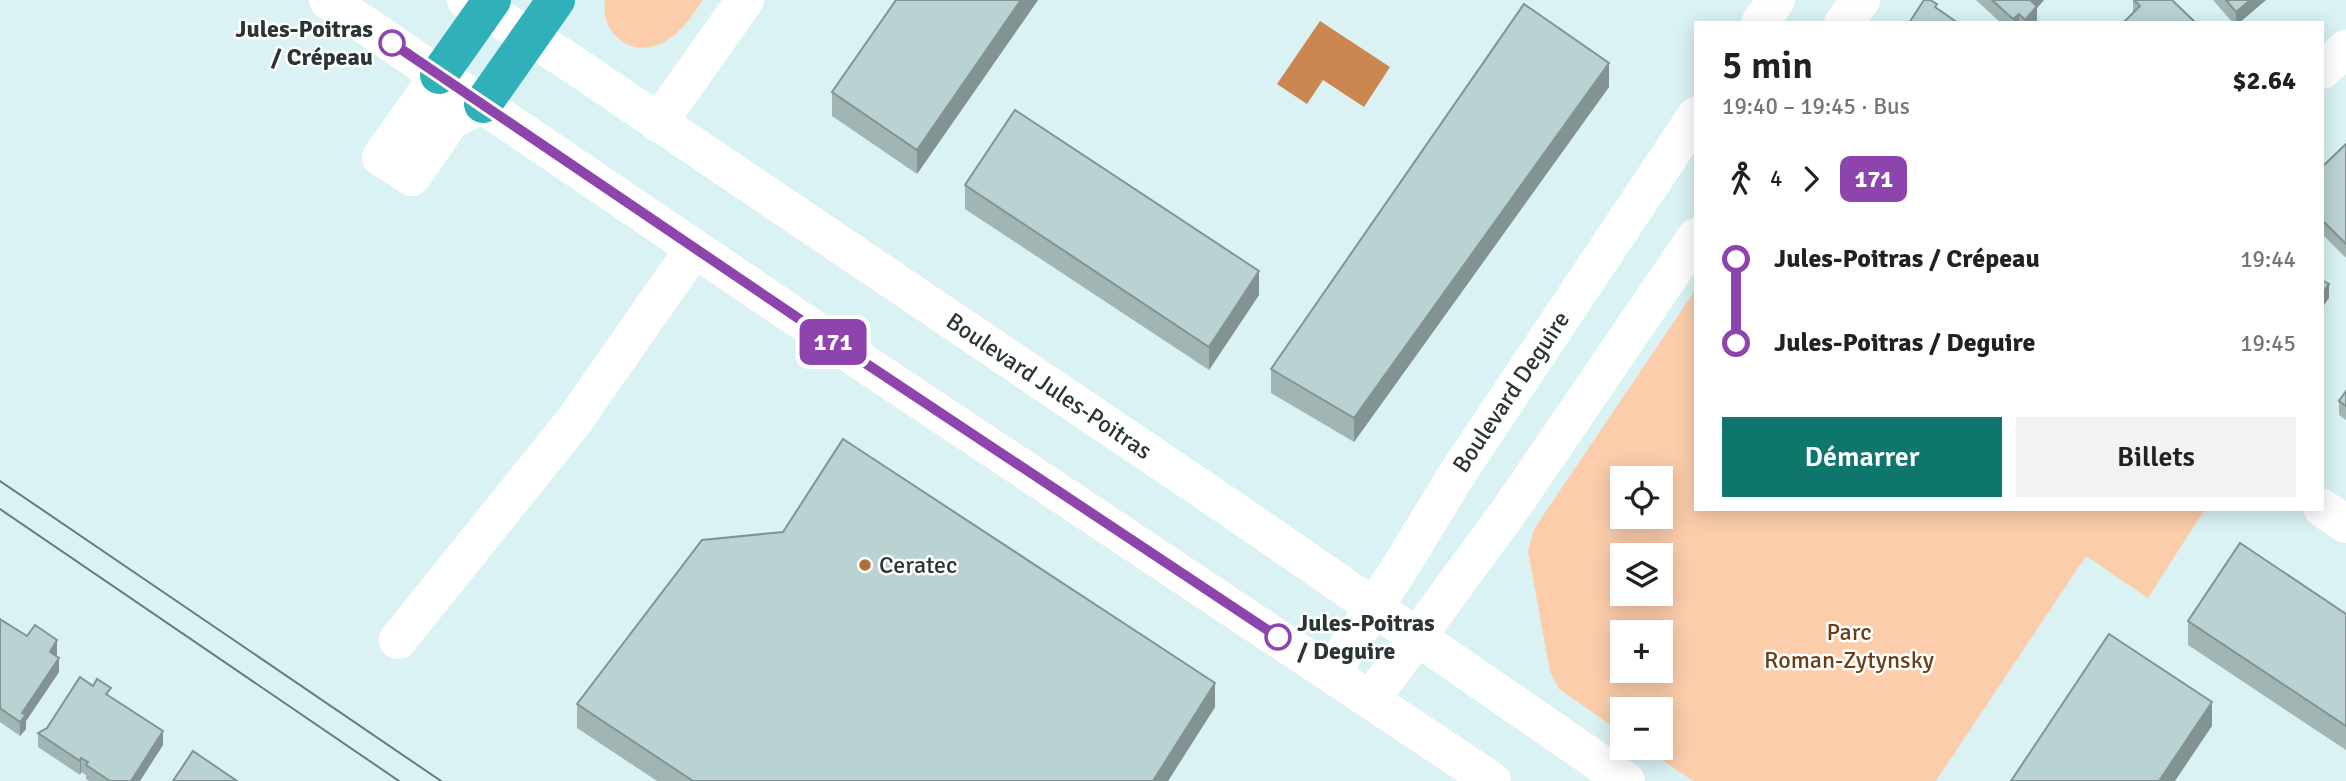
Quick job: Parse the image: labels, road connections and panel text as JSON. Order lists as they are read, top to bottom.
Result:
{
  "streets": {
    "street": ["Boulevard Jules-Poitras", "Boulevard Deguire"]
  },
  "crossings": [
    ["Boulevard Jules-Poitras", "Boulevard Deguire"]
  ],
  "parks": ["Parc Roman-Zytynsky"],
  "places": ["Jules-Poitras / Crépeau", "Ceratec", "Jules-Poitras / Deguire"],
  "lines": ["bus line 171"],
  "page": {
    "on_map": "171",
    "heading": ["5 min", "19:40 – 19:45 · Bus", "$2.64"],
    "legs": ["4", "171"],
    "list": [
      {
        "name": "Jules-Poitras / Crépeau",
        "value": "19:44"
      },
      {
        "name": "Jules-Poitras / Deguire",
        "value": "19:45"
      }
    ],
    "buttons": ["Démarrer", "Billets"],
    "map_buttons": ["+", "−"]
  }
}
